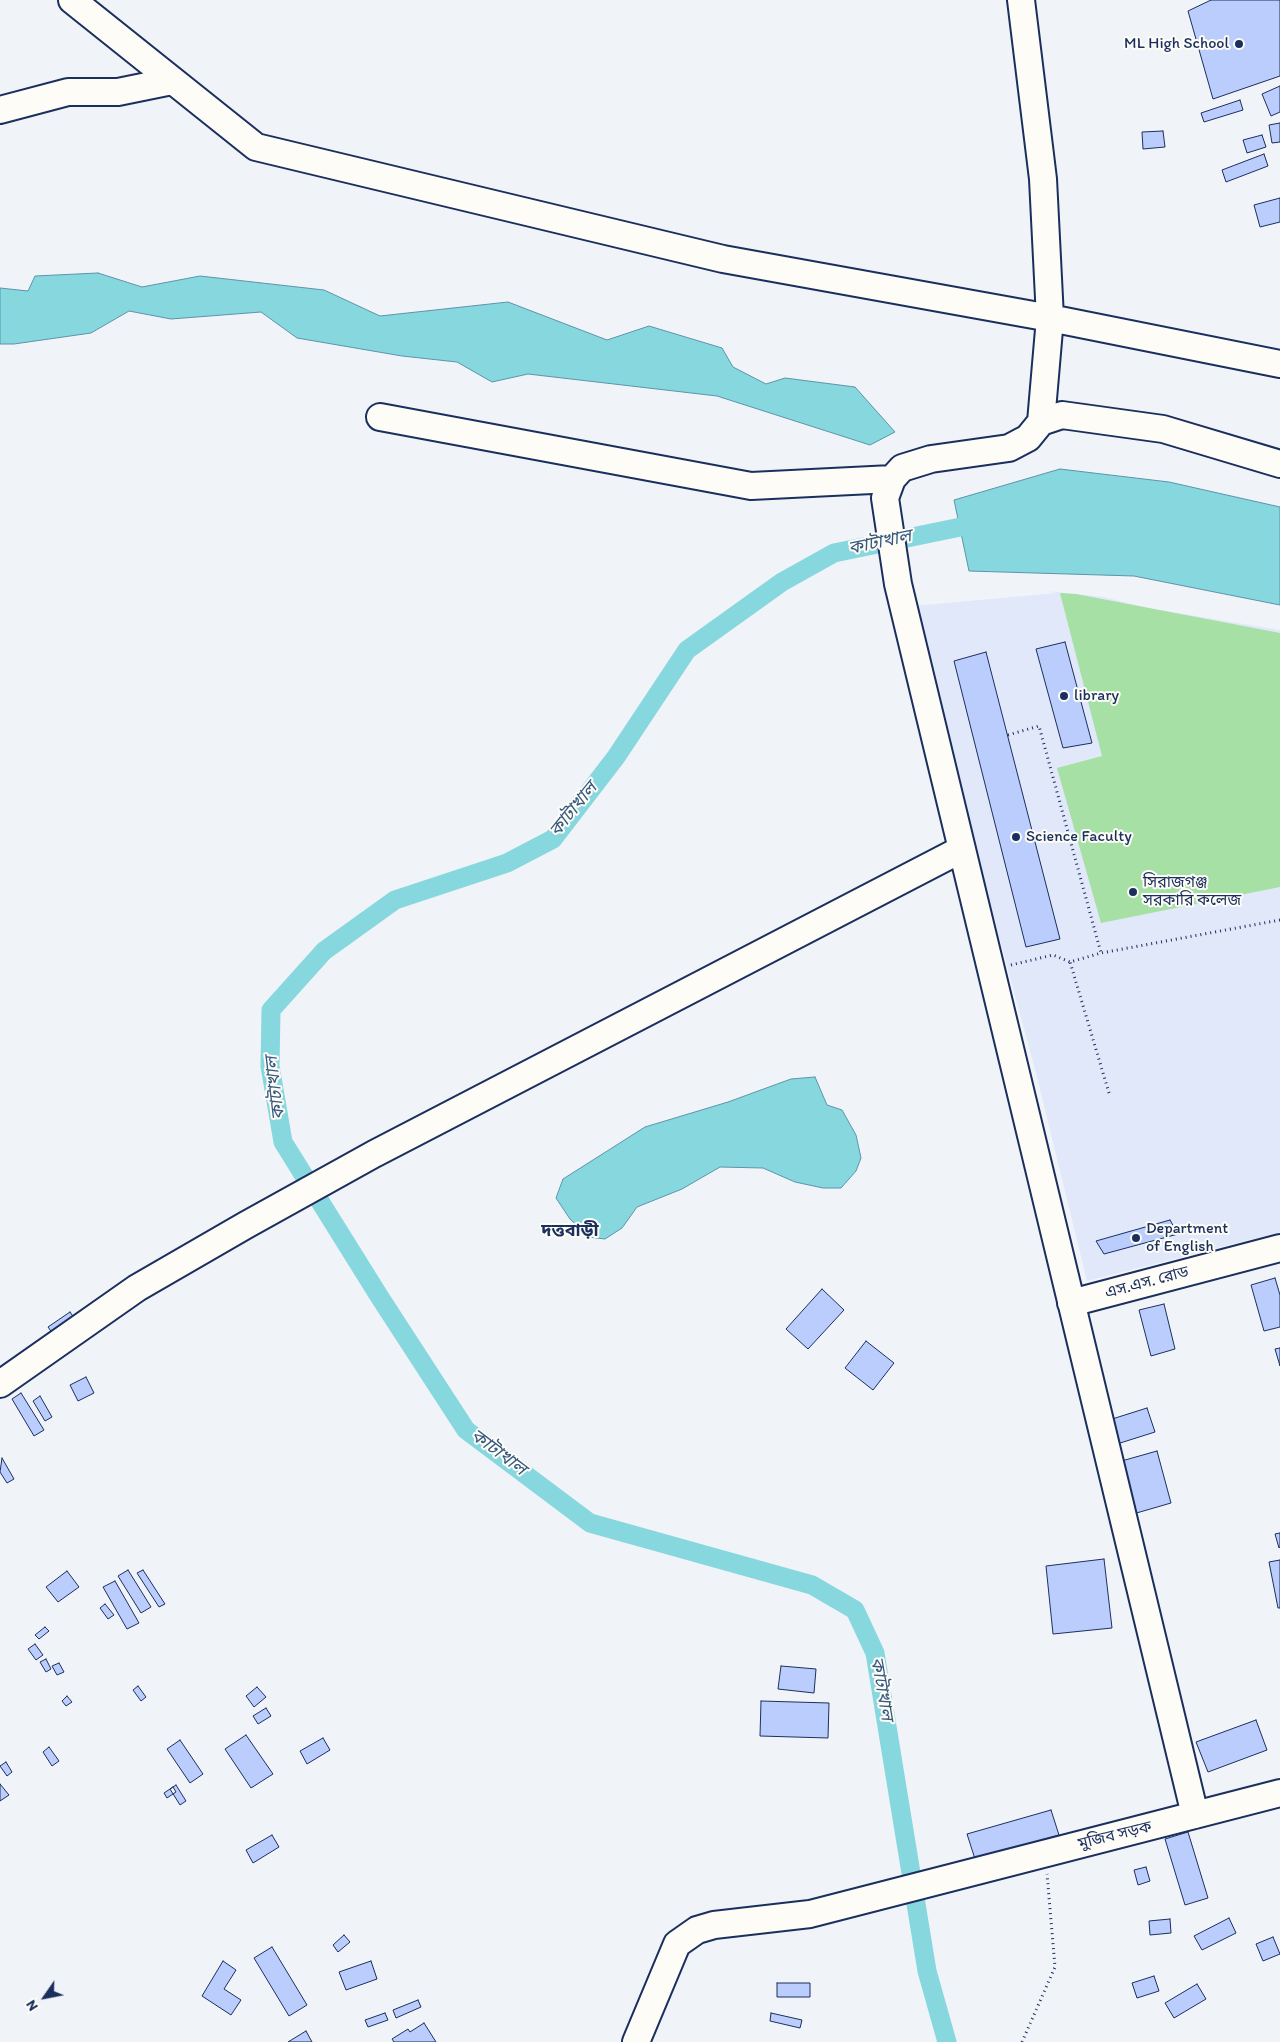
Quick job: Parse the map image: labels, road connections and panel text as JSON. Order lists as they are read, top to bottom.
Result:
{
  "streets": {
    "street": ["এস.এস. রোড", "মুজিব সড়ক"]
  },
  "districts": ["দত্তবাড়ী"],
  "water": ["কাটাখাল"],
  "places": [
    "ML High School",
    "library",
    "Science Faculty",
    "সিরাজগঞ্জ সরকারি কলেজ",
    "Department of English"
  ],
  "north": "bottom left"
}
